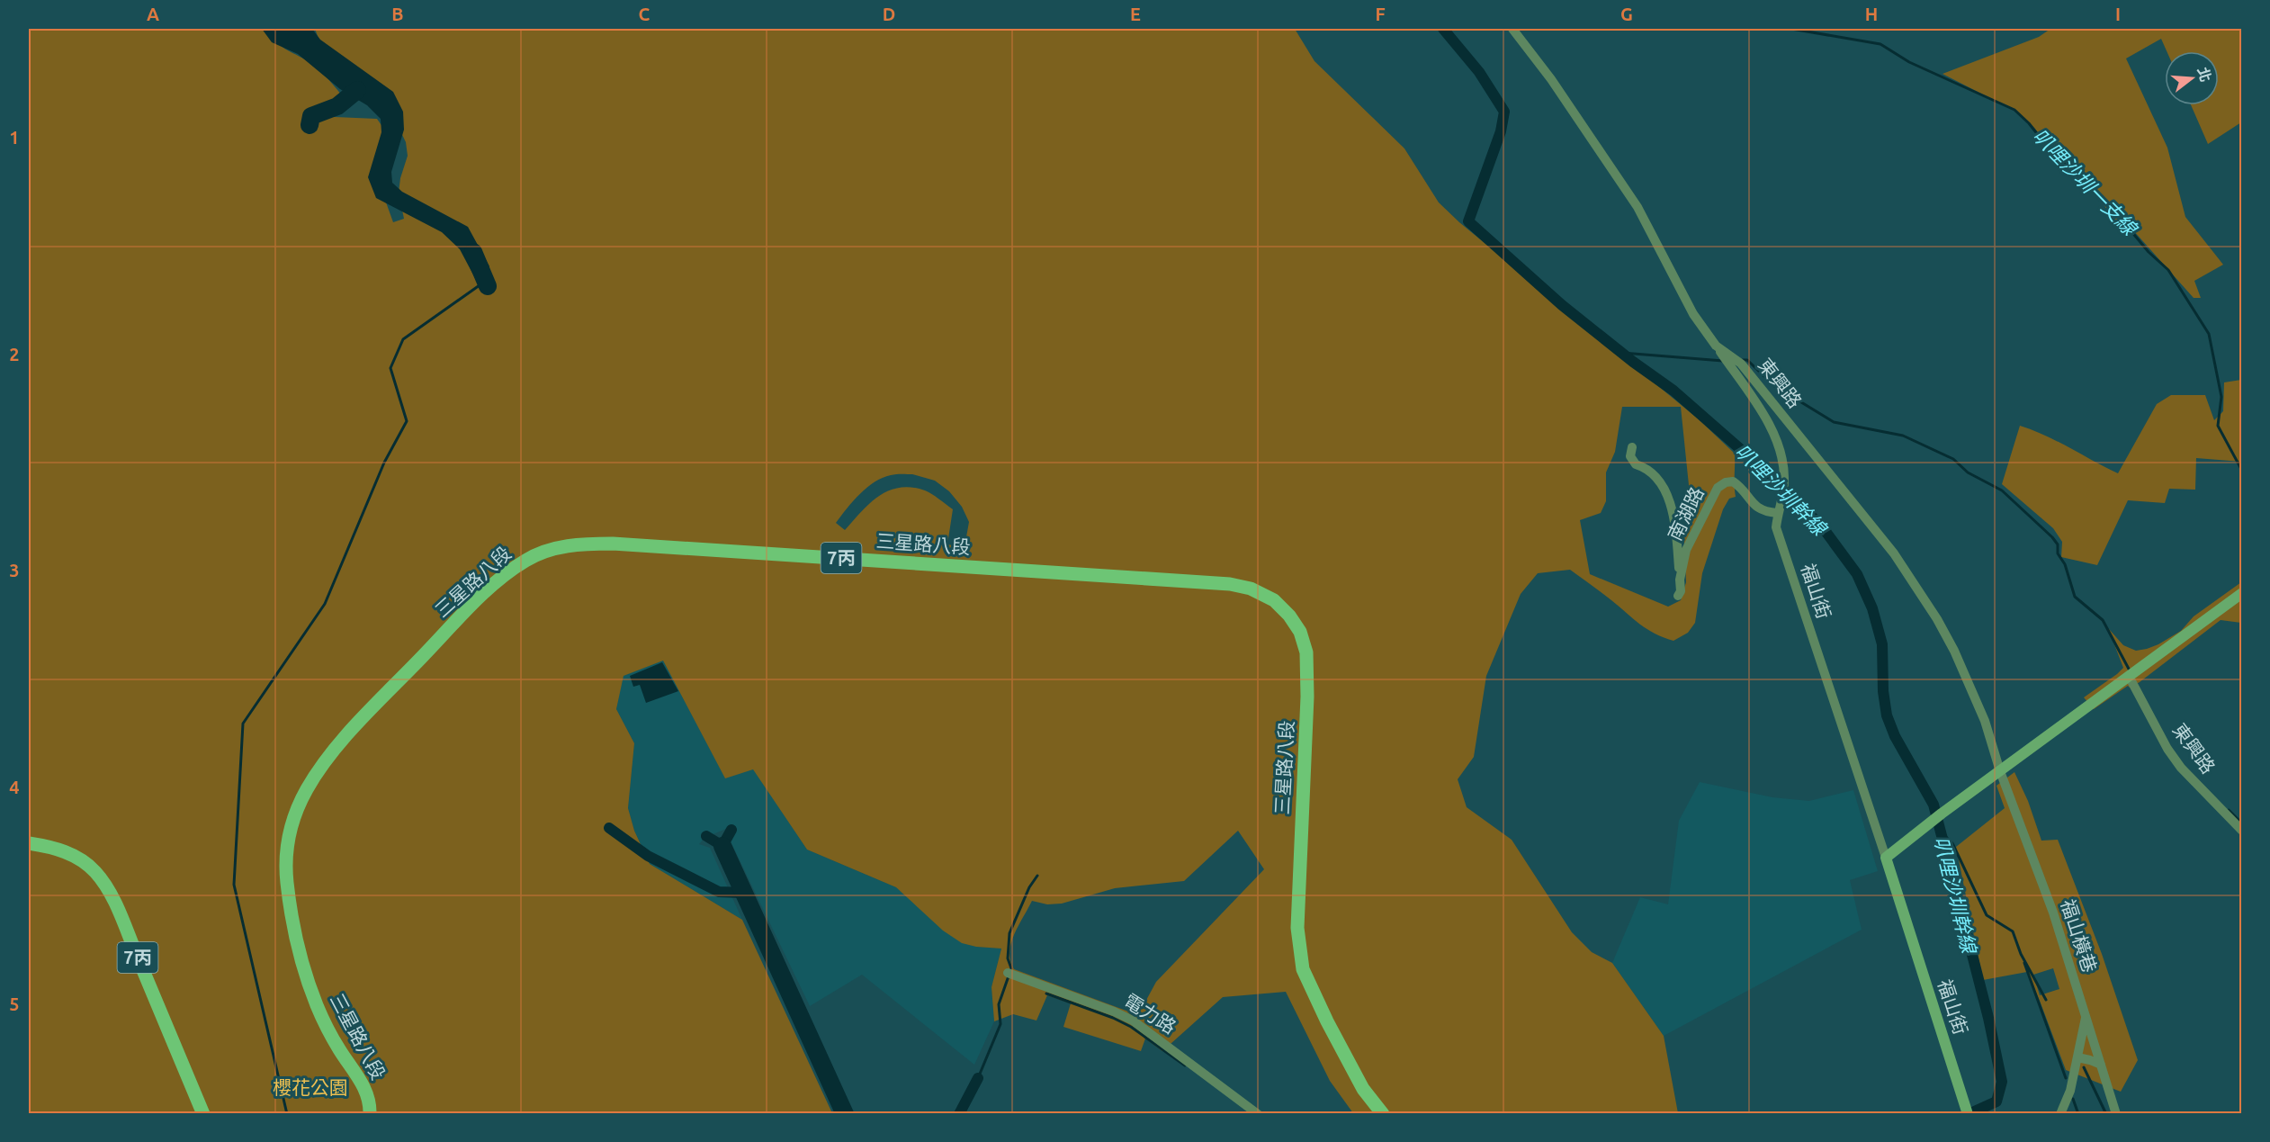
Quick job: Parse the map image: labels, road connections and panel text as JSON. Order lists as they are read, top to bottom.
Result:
{
  "streets": {
    "main road": ["三星路八段", "7丙"],
    "street": [
      "東興路",
      "南湖路",
      "福山街",
      "福山橫巷",
      "電力路"
    ]
  },
  "crossings": [
    ["東興路", "福山街"],
    ["東興路", "福山橫巷"],
    ["南湖路", "福山街"]
  ],
  "water": ["叭哩沙圳一支線", "叭哩沙圳幹線"],
  "parks": ["櫻花公園"],
  "north": "right",
  "grid": {
    "columns": [
      "A",
      "B",
      "C",
      "D",
      "E",
      "F",
      "G",
      "H",
      "I"
    ],
    "rows": [
      "1",
      "2",
      "3",
      "4",
      "5"
    ]
  }
}
